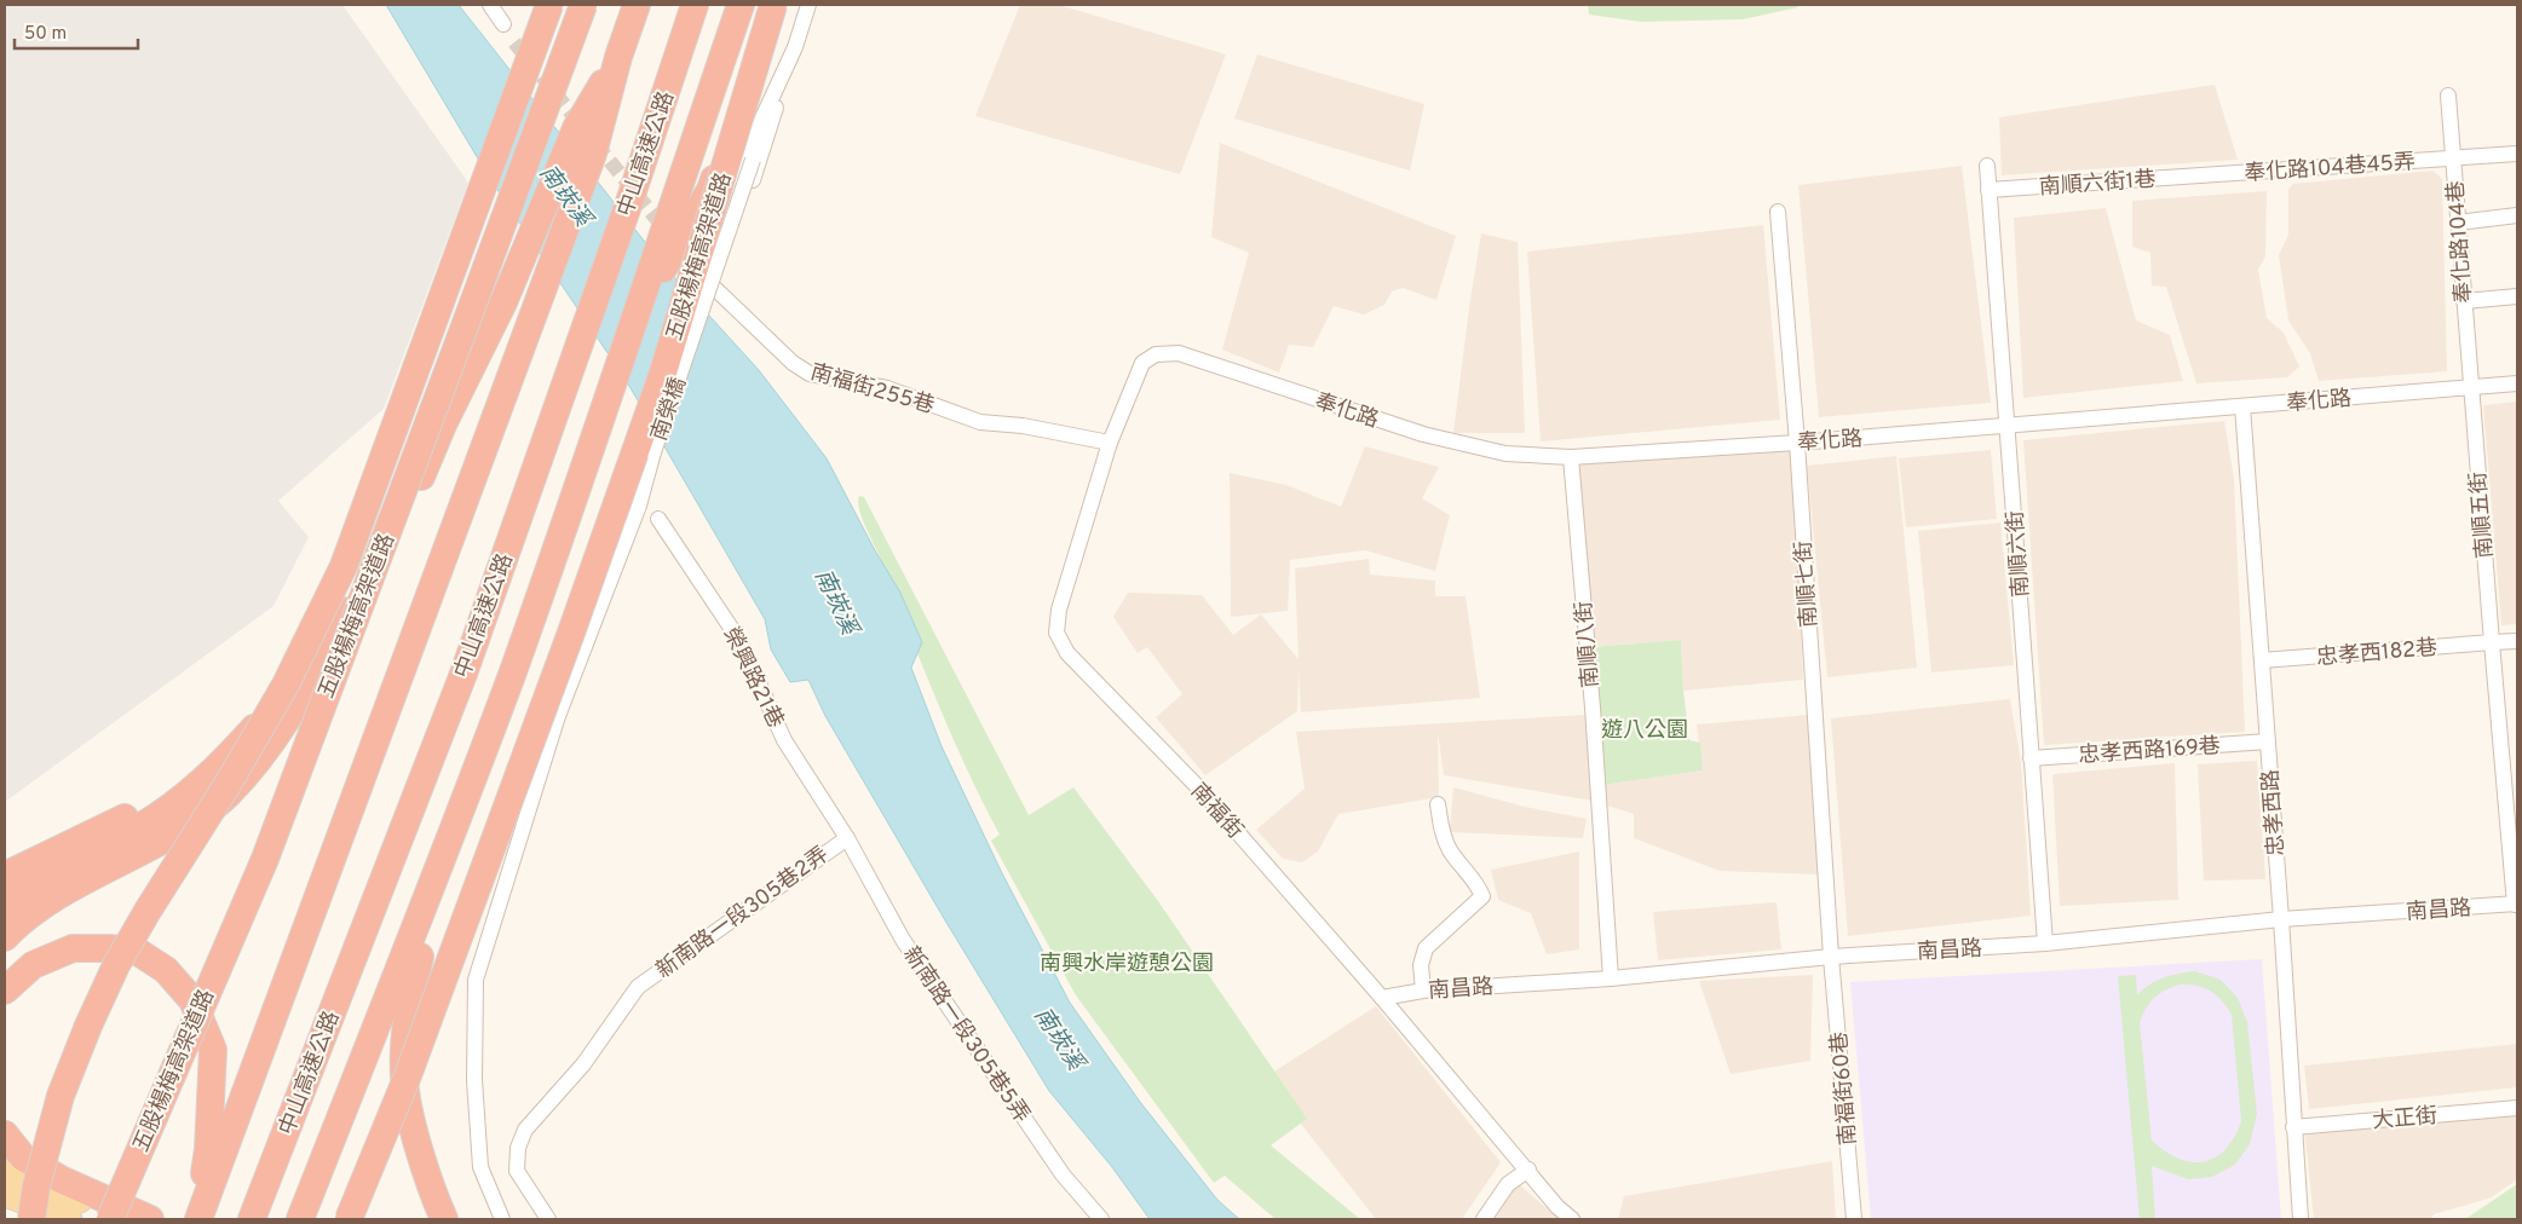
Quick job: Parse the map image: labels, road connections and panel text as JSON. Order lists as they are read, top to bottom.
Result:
{
  "streets": {
    "highway": ["中山高速公路", "五股楊梅高架道路"],
    "street": [
      "奉化路104巷45弄",
      "南順六街1巷",
      "奉化路104巷",
      "南福街255巷",
      "奉化路",
      "南榮橋",
      "南順五街",
      "南順六街",
      "南順七街",
      "南順八街",
      "忠孝西182巷",
      "榮興路21巷",
      "忠孝西路169巷",
      "南福街",
      "忠孝西路",
      "南昌路",
      "新南路一段305巷2弄",
      "新南路一段305巷5弄",
      "南福街60巷",
      "大正街"
    ]
  },
  "crossings": [
    ["奉化路104巷45弄", "南順六街1巷"],
    ["奉化路104巷45弄", "奉化路104巷"],
    ["南順六街1巷", "南順六街"],
    ["奉化路104巷", "奉化路"],
    ["奉化路104巷", "南順五街"],
    ["南福街255巷", "南榮橋"],
    ["南福街255巷", "南福街"],
    ["奉化路", "南順五街"],
    ["奉化路", "南順六街"],
    ["奉化路", "南順七街"],
    ["奉化路", "南順八街"],
    ["奉化路", "南福街"],
    ["奉化路", "忠孝西路"],
    ["南順五街", "忠孝西182巷"],
    ["南順五街", "南昌路"],
    ["南順六街", "忠孝西路169巷"],
    ["南順六街", "南昌路"],
    ["南順七街", "南昌路"],
    ["南順七街", "南福街60巷"],
    ["南順八街", "南昌路"],
    ["忠孝西182巷", "忠孝西路"],
    ["榮興路21巷", "新南路一段305巷2弄"],
    ["榮興路21巷", "新南路一段305巷5弄"],
    ["忠孝西路169巷", "忠孝西路"],
    ["南福街", "南昌路"],
    ["忠孝西路", "南昌路"],
    ["忠孝西路", "大正街"],
    ["南昌路", "南福街60巷"],
    ["新南路一段305巷2弄", "新南路一段305巷5弄"]
  ],
  "water": ["南崁溪"],
  "parks": ["遊八公園", "南興水岸遊憩公園"],
  "scale_bar": "50 m"
}
